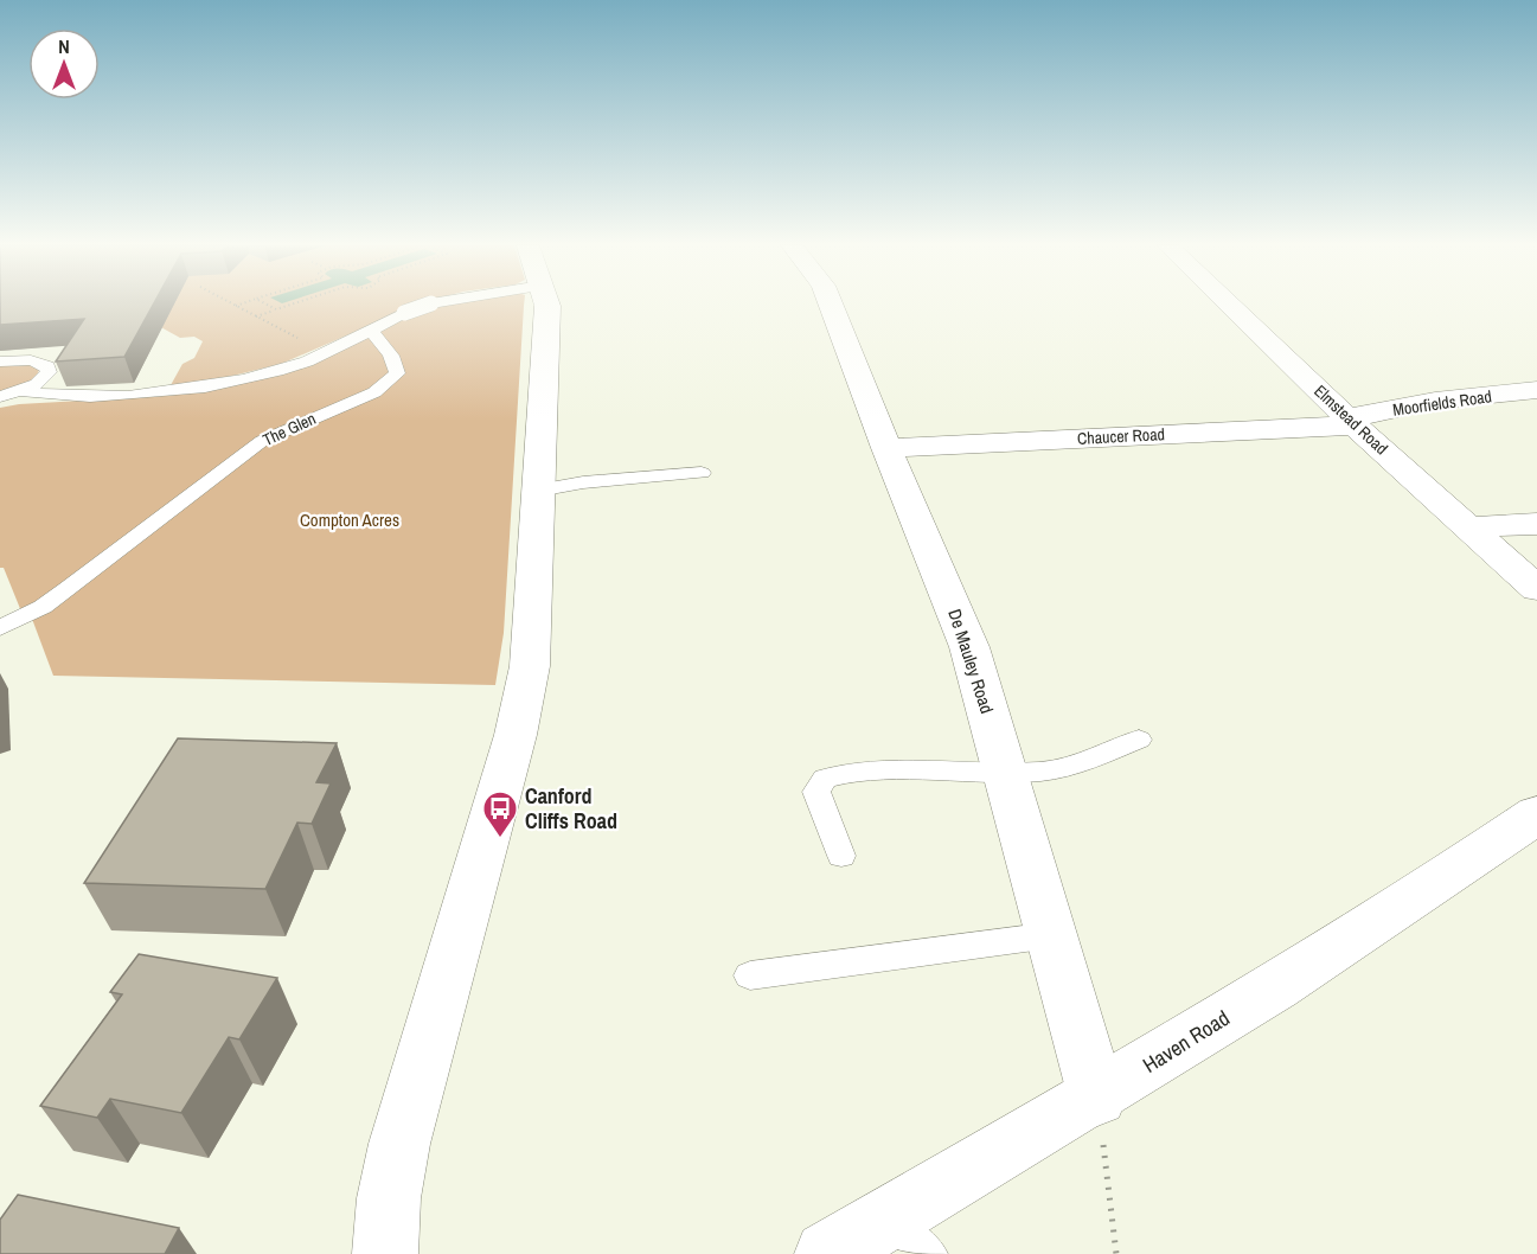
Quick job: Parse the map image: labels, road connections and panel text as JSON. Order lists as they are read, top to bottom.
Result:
{
  "streets": {
    "street": [
      "Moorfields Road",
      "Elmstead Road",
      "Chaucer Road",
      "De Mauley Road",
      "Haven Road"
    ],
    "lane": ["The Glen"]
  },
  "crossings": [
    ["Moorfields Road", "Elmstead Road"],
    ["Moorfields Road", "Chaucer Road"],
    ["Elmstead Road", "Chaucer Road"],
    ["Chaucer Road", "De Mauley Road"],
    ["De Mauley Road", "Haven Road"]
  ],
  "parks": ["Compton Acres"],
  "places": {
    "bus stop": ["Canford Cliffs Road"]
  },
  "north": "top"
}
